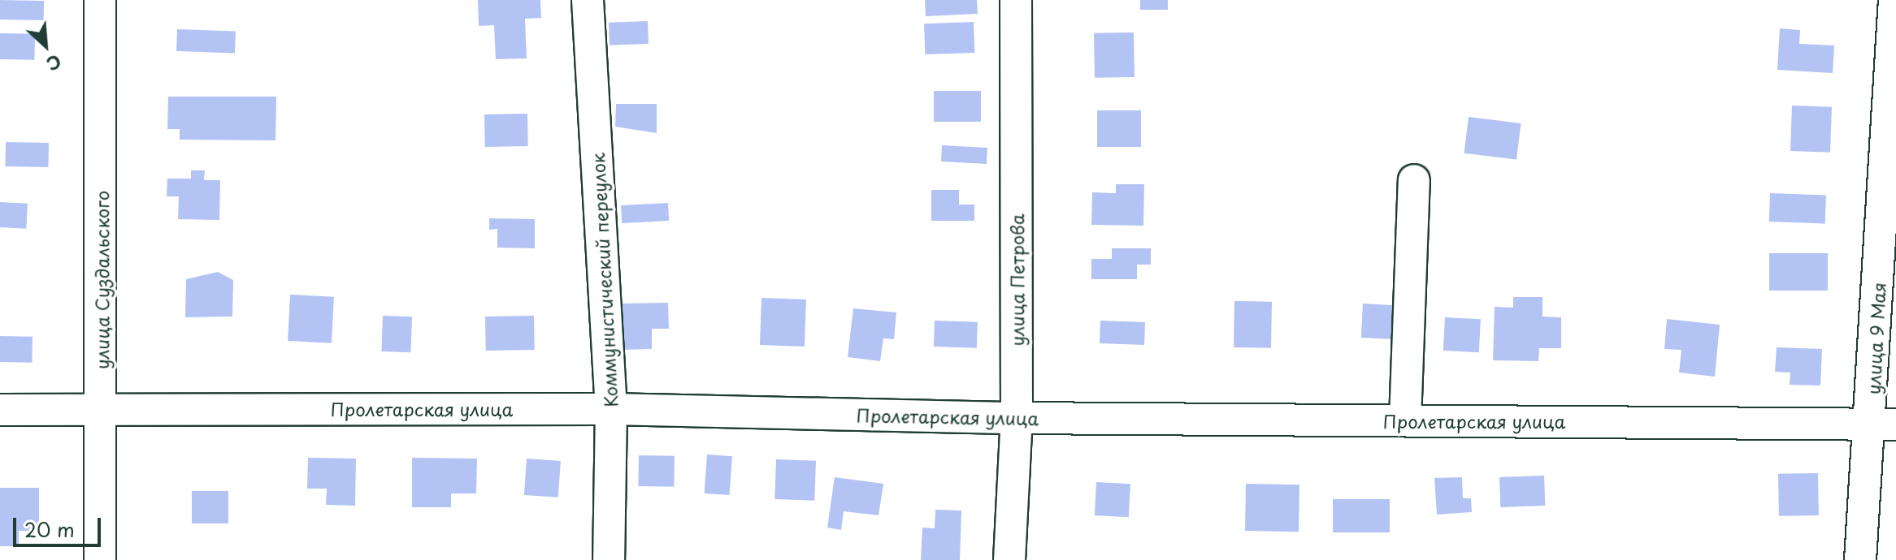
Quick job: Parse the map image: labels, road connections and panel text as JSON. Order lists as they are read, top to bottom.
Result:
{
  "streets": {
    "street": [
      "улица Суздальского",
      "Коммунистический переулок",
      "улица Петрова",
      "улица 9 Мая",
      "Пролетарская улица"
    ]
  },
  "crossings": [
    ["улица Суздальского", "Пролетарская улица"],
    ["Коммунистический переулок", "Пролетарская улица"],
    ["улица Петрова", "Пролетарская улица"],
    ["улица 9 Мая", "Пролетарская улица"]
  ],
  "scale_bar": "20 m",
  "north": "bottom right"
}
